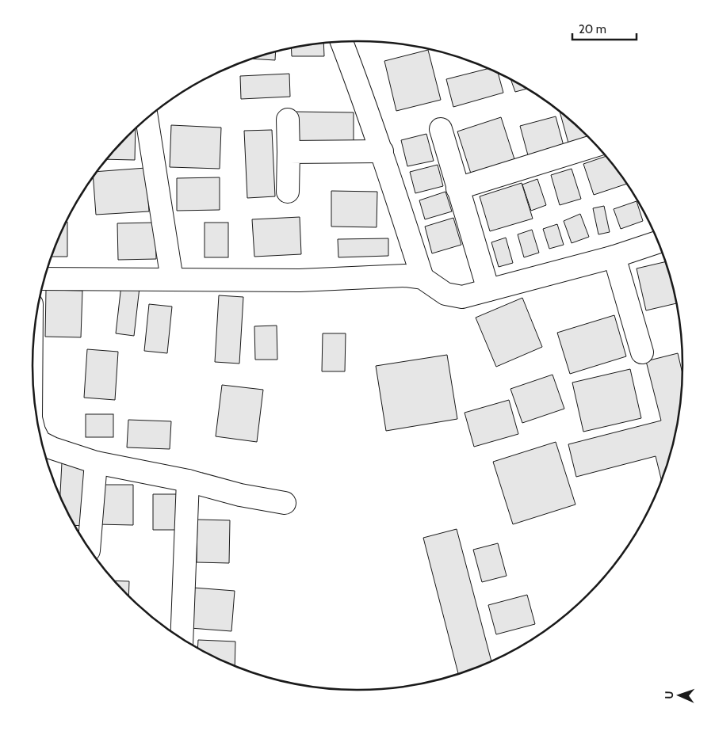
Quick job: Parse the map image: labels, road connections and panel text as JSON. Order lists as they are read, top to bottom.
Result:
{
  "scale_bar": "20 m",
  "north": "left"
}
